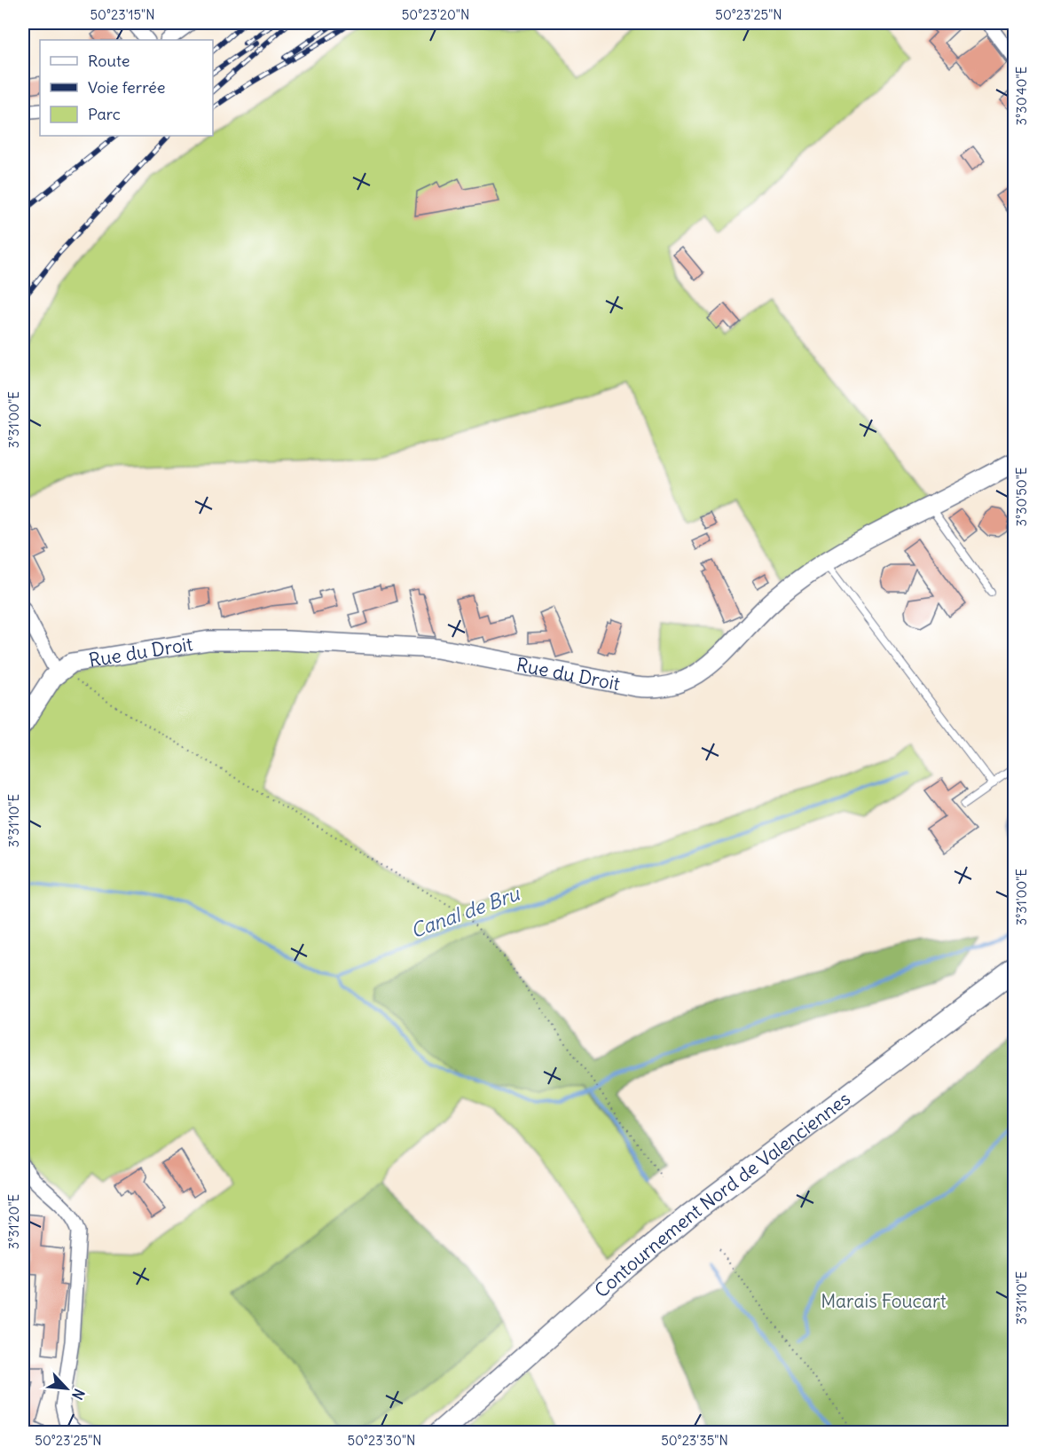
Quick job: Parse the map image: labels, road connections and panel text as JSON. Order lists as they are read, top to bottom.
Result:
{
  "streets": {
    "main road": ["Contournement Nord de Valenciennes"],
    "street": ["Rue du Droit"]
  },
  "water": ["Canal de Bru"],
  "parks": ["Marais Foucart"],
  "legend": ["Route", "Voie ferrée", "Parc"],
  "north": "bottom right",
  "coordinates": [
    "50°23'15\"N",
    "50°23'20\"N",
    "50°23'25\"N",
    "3°30'40\"E",
    "3°31'00\"E",
    "3°30'50\"E",
    "3°31'10\"E",
    "3°31'20\"E",
    "50°23'30\"N",
    "50°23'35\"N"
  ]
}
